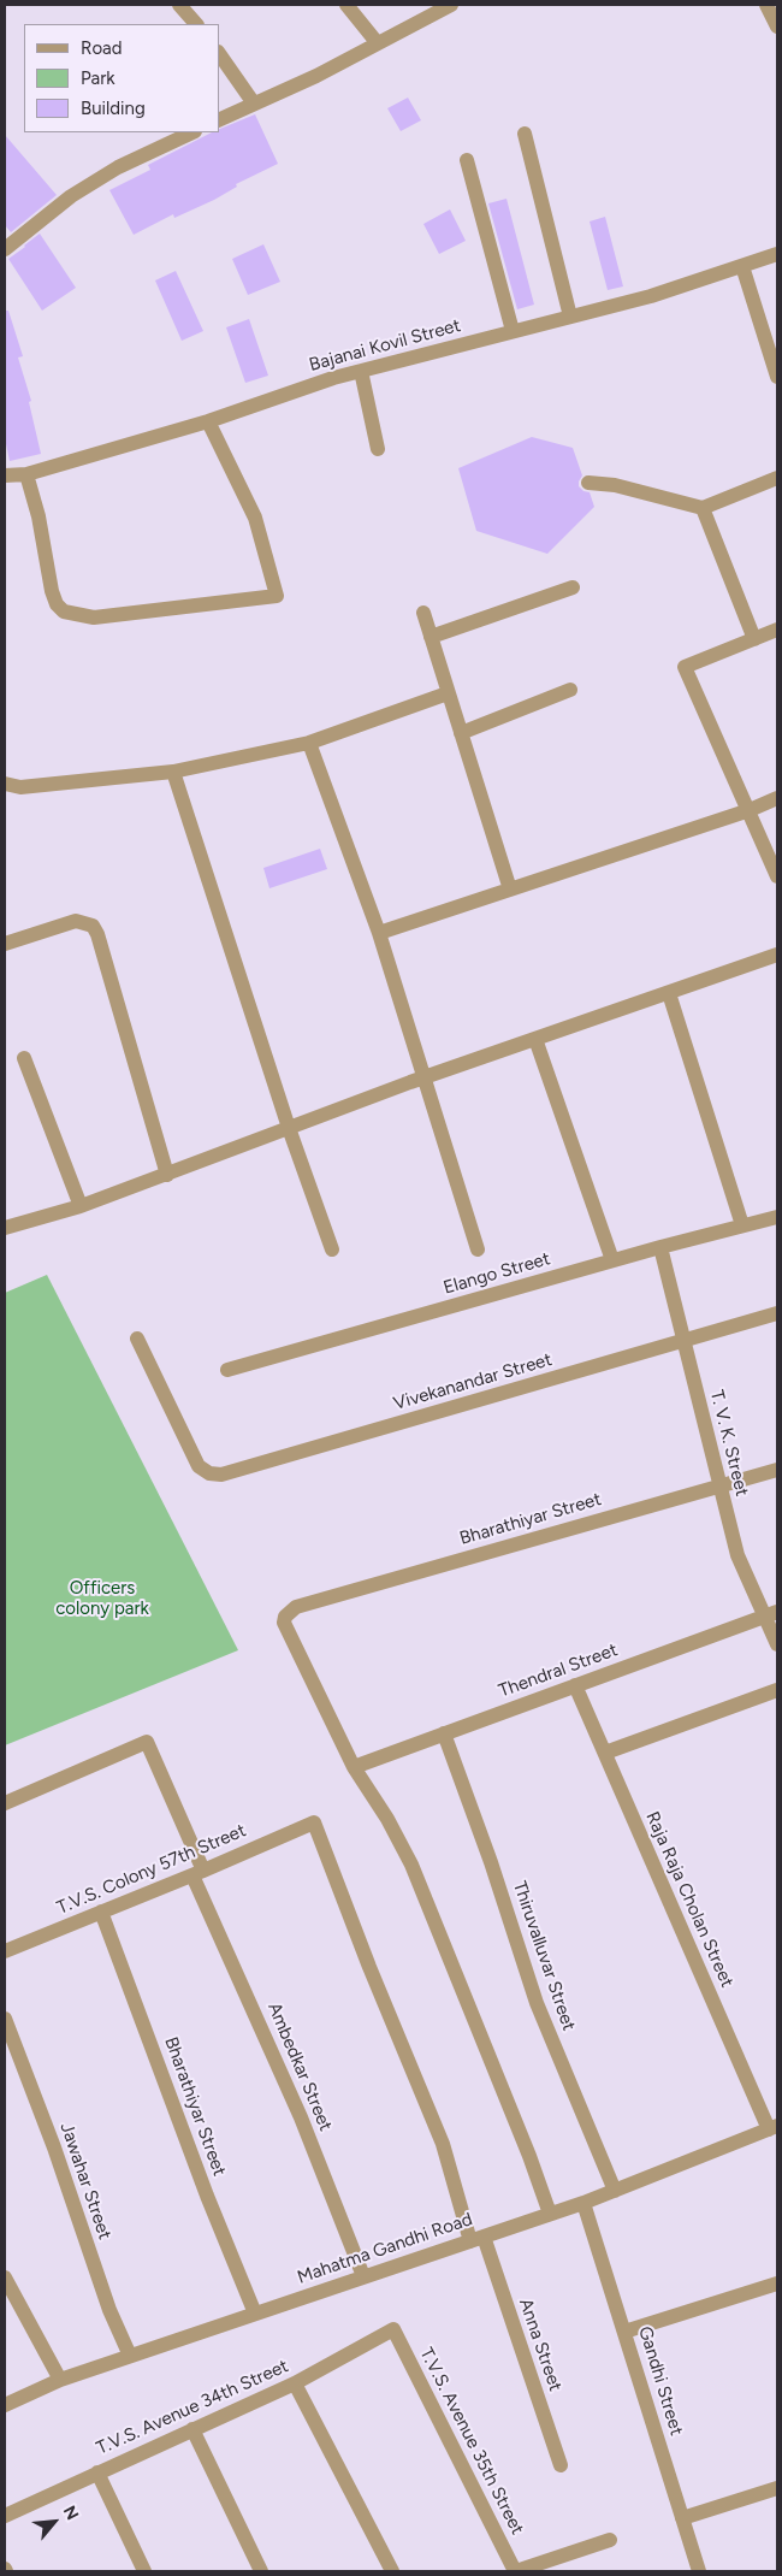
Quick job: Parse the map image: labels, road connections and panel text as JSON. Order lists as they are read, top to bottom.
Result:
{
  "streets": {
    "street": [
      "Bajanai Kovil Street",
      "Elango Street",
      "Vivekanandar Street",
      "T. V. K. Street",
      "Bharathiyar Street",
      "Thendral Street",
      "T.V.S. Colony 57th Street",
      "Raja Raja Cholan Street",
      "Thiruvalluvar Street",
      "Ambedkar Street",
      "Jawahar Street",
      "Mahatma Gandhi Road",
      "Anna Street",
      "Gandhi Street",
      "T.V.S. Avenue 34th Street",
      "T.V.S. Avenue 35th Street"
    ]
  },
  "crossings": [
    ["Elango Street", "T. V. K. Street"],
    ["Vivekanandar Street", "T. V. K. Street"],
    ["T. V. K. Street", "Bharathiyar Street"],
    ["T. V. K. Street", "Thendral Street"],
    ["Bharathiyar Street", "Thendral Street"],
    ["Bharathiyar Street", "T.V.S. Colony 57th Street"],
    ["Bharathiyar Street", "Mahatma Gandhi Road"],
    ["Thendral Street", "Raja Raja Cholan Street"],
    ["Thendral Street", "Thiruvalluvar Street"],
    ["T.V.S. Colony 57th Street", "Ambedkar Street"],
    ["T.V.S. Colony 57th Street", "Anna Street"],
    ["Raja Raja Cholan Street", "Mahatma Gandhi Road"],
    ["Thiruvalluvar Street", "Mahatma Gandhi Road"],
    ["Ambedkar Street", "Mahatma Gandhi Road"],
    ["Jawahar Street", "Mahatma Gandhi Road"],
    ["Mahatma Gandhi Road", "Anna Street"],
    ["Mahatma Gandhi Road", "Gandhi Street"],
    ["T.V.S. Avenue 34th Street", "T.V.S. Avenue 35th Street"]
  ],
  "parks": ["Officers colony park"],
  "legend": ["Road", "Park", "Building"],
  "north": "top right"
}
